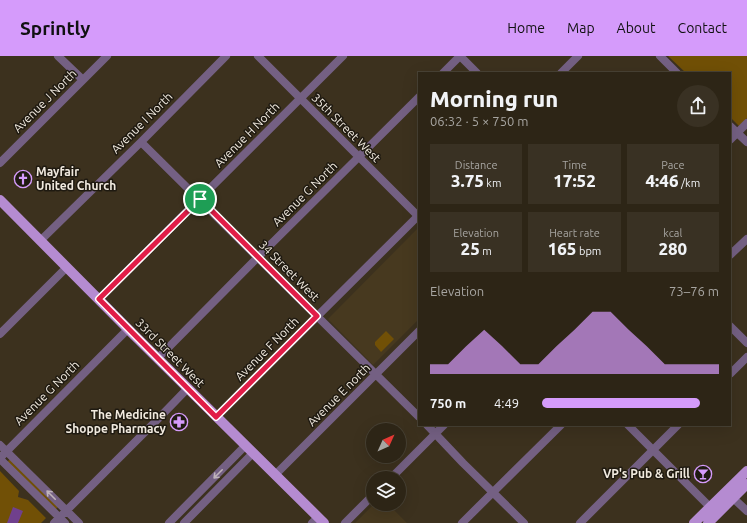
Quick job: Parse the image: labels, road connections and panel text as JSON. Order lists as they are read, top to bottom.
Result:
{
  "streets": {
    "main road": ["33rd Street West"],
    "street": [
      "Avenue J North",
      "Avenue I North",
      "35th Street West",
      "Avenue H North",
      "Avenue G North",
      "34 Street West",
      "Avenue F North",
      "Avenue E north"
    ]
  },
  "crossings": [
    ["Avenue I North", "34 Street West"],
    ["Avenue I North", "33rd Street West"],
    ["35th Street West", "Avenue H North"],
    ["35th Street West", "Avenue G North"],
    ["35th Street West", "Avenue F North"],
    ["Avenue H North", "34 Street West"],
    ["Avenue H North", "33rd Street West"],
    ["Avenue G North", "34 Street West"],
    ["Avenue G North", "33rd Street West"],
    ["34 Street West", "Avenue F North"],
    ["34 Street West", "Avenue E north"],
    ["Avenue F North", "33rd Street West"],
    ["33rd Street West", "Avenue E north"]
  ],
  "places": {
    "church": ["Mayfair United Church"],
    "pharmacy": ["The Medicine Shoppe Pharmacy"],
    "bar": ["VP's Pub & Grill"]
  },
  "north": "top right",
  "page": {
    "header": "Sprintly",
    "nav": [
      "Home",
      "Map",
      "About",
      "Contact"
    ],
    "heading": ["Morning run", "06:32 · 5 × 750 m"],
    "stats": [
      ["Distance", "3.75 km"],
      ["Time", "17:52"],
      ["Pace", "4:46 /km"],
      ["Elevation", "25 m"],
      ["Heart rate", "165 bpm"],
      ["kcal", "280"]
    ],
    "chart": ["Elevation", "73–76 m"],
    "list": [
      {
        "name": "750 m",
        "note": "4:49"
      }
    ]
  }
}
